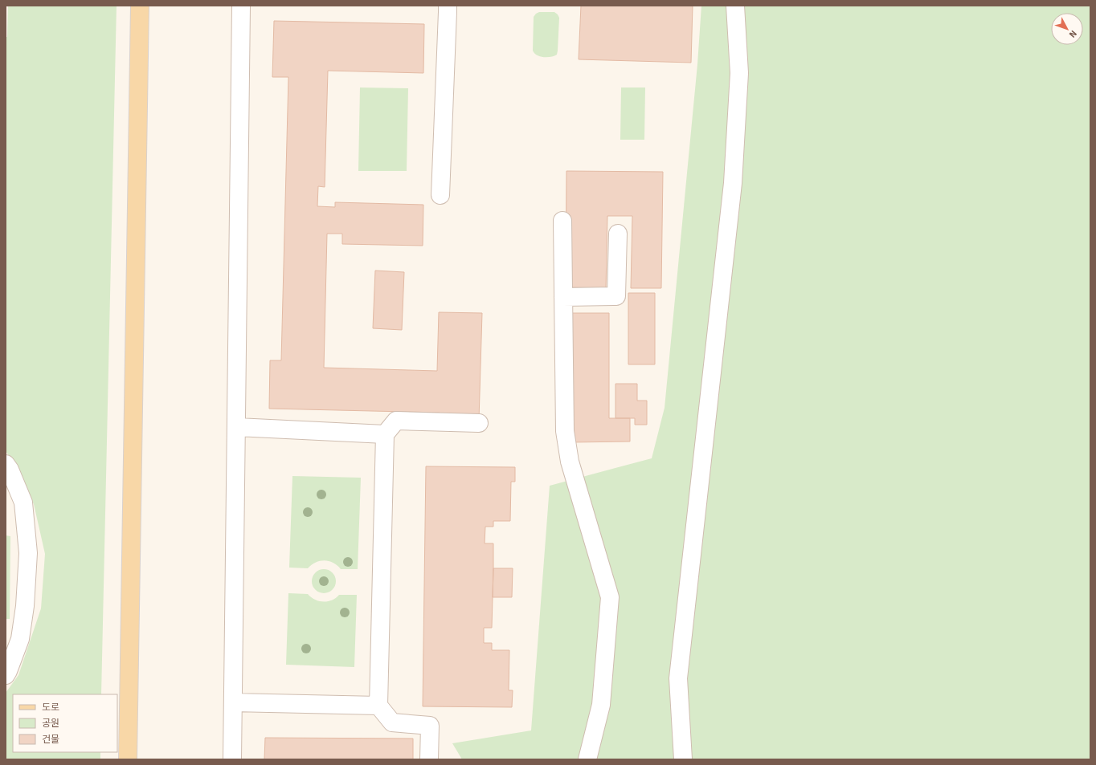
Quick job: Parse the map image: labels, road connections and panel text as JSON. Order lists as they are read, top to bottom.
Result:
{
  "legend": ["도로", "공원", "건물"],
  "north": "bottom right"
}
